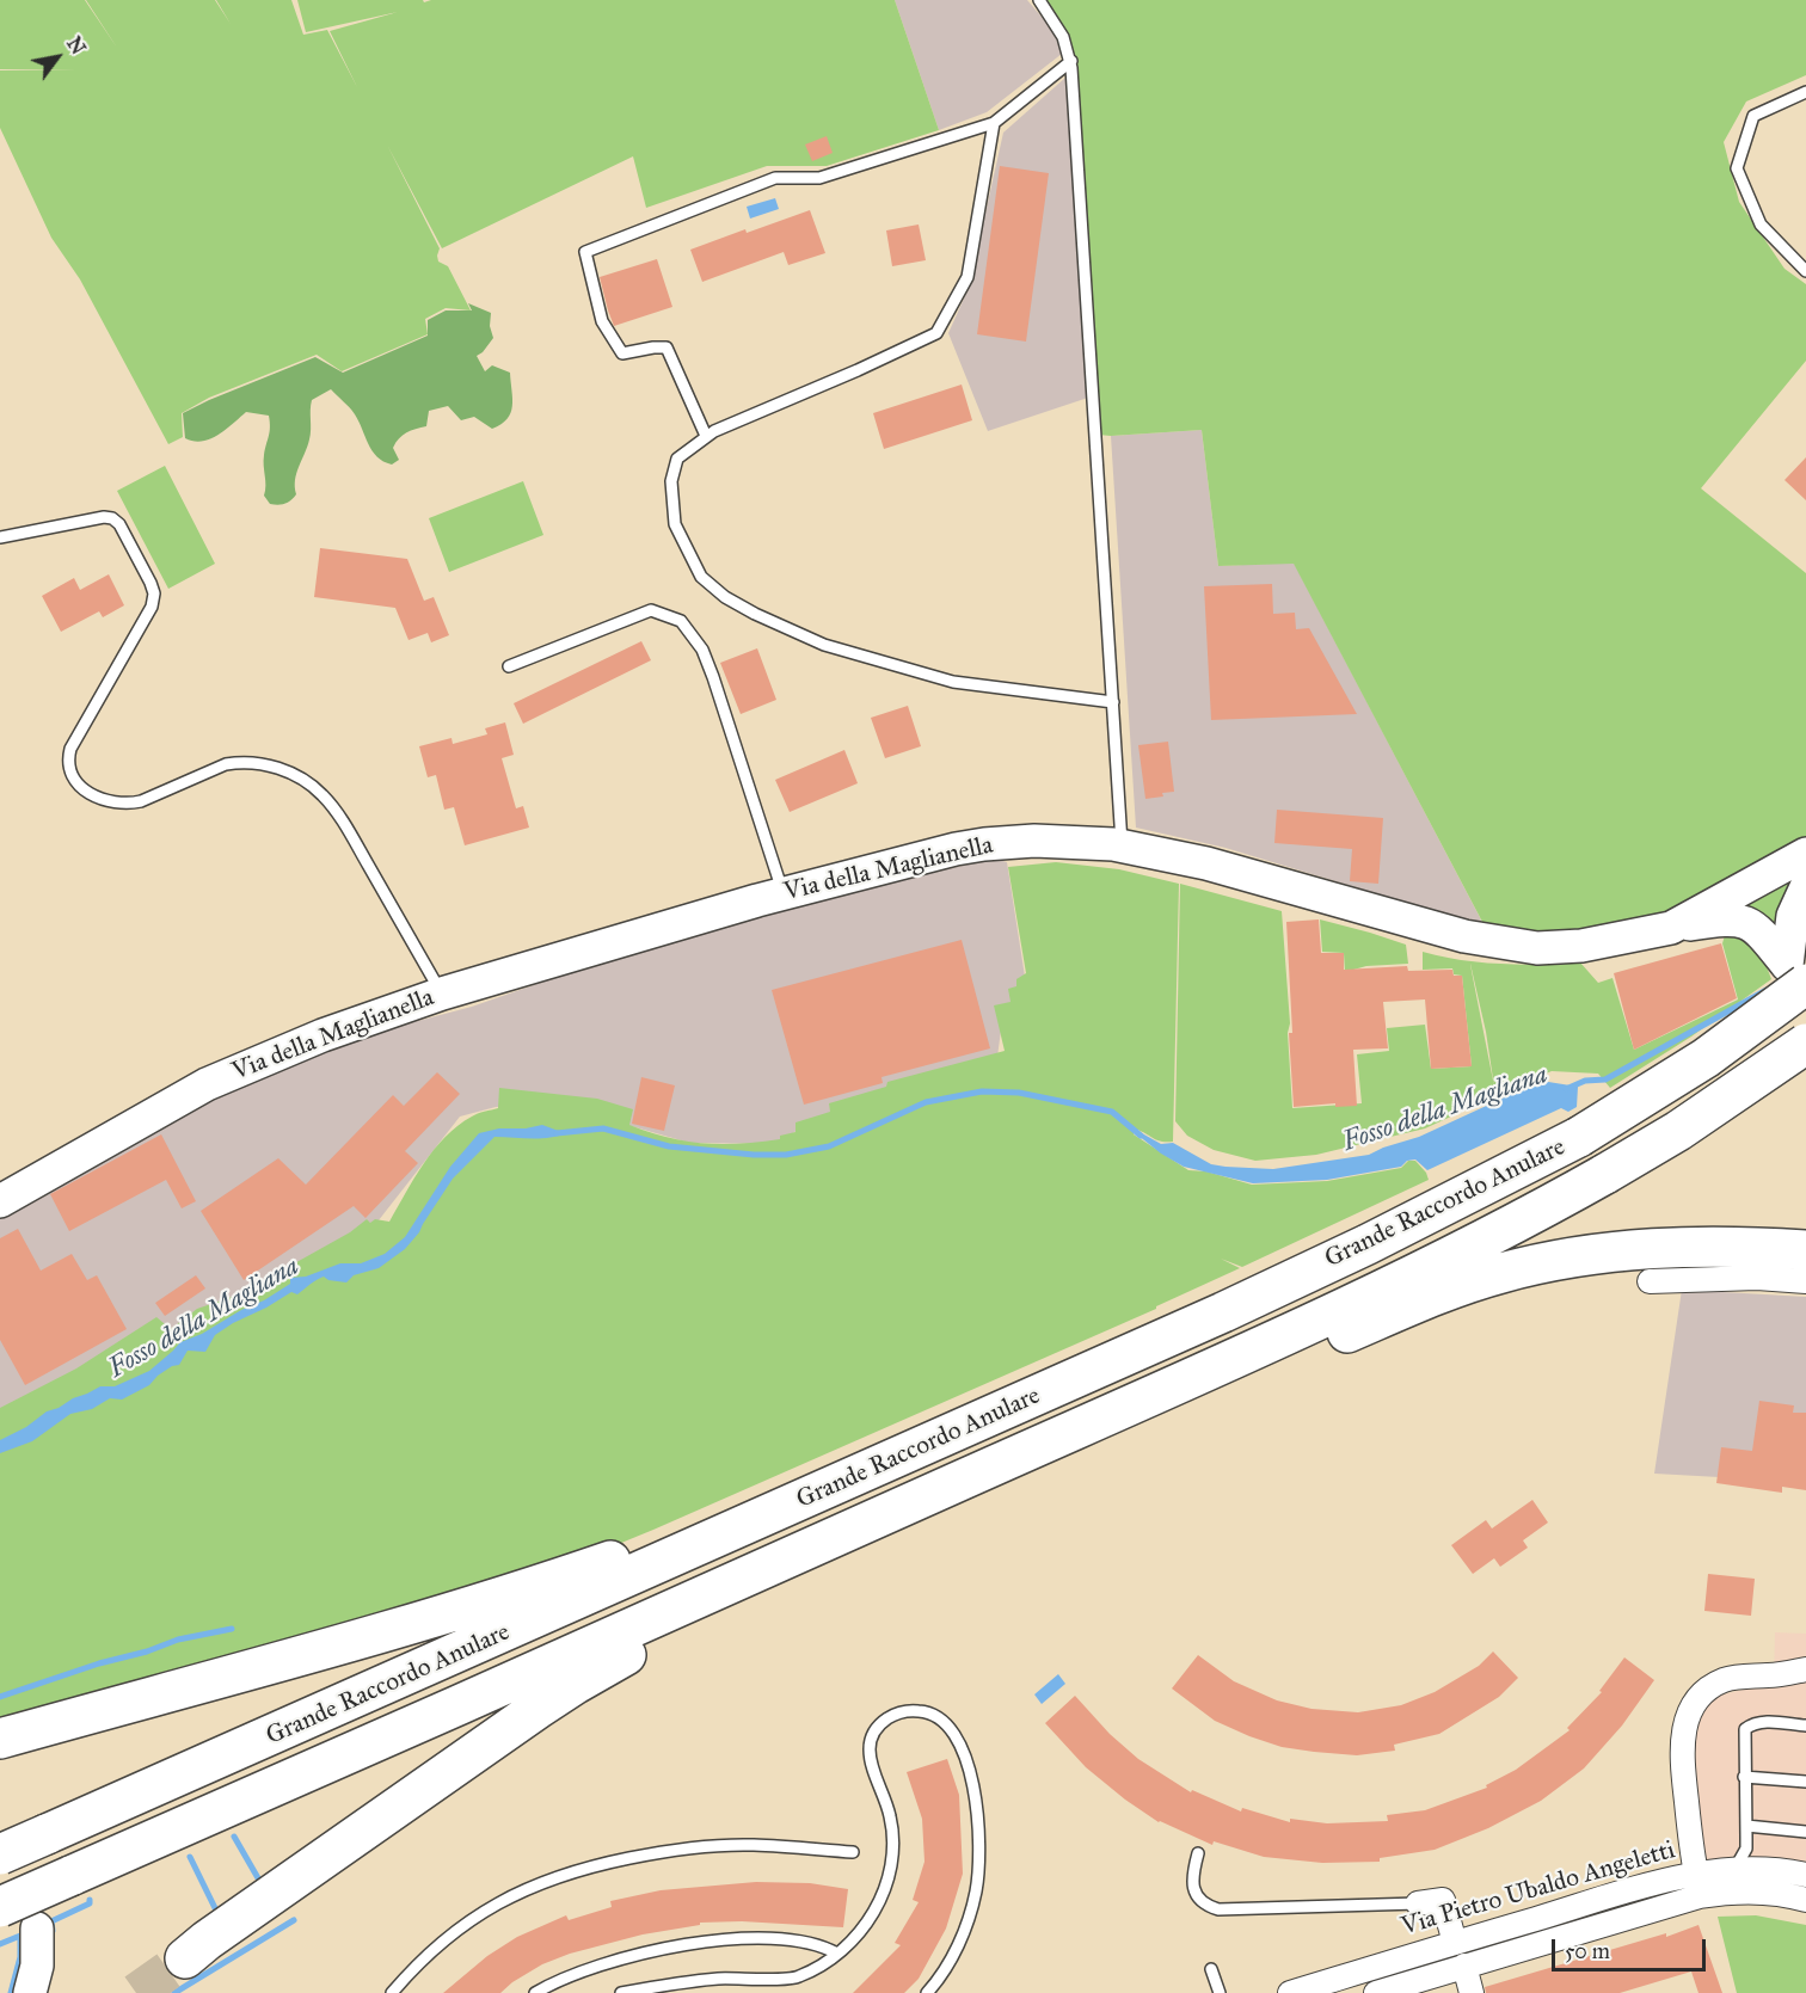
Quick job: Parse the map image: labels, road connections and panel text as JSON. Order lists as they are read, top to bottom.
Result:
{
  "streets": {
    "highway": ["Grande Raccordo Anulare"],
    "main road": ["Via della Maglianella"],
    "street": ["Via Pietro Ubaldo Angeletti"]
  },
  "water": ["Fosso della Magliana"],
  "scale_bar": "50 m",
  "north": "top right"
}
